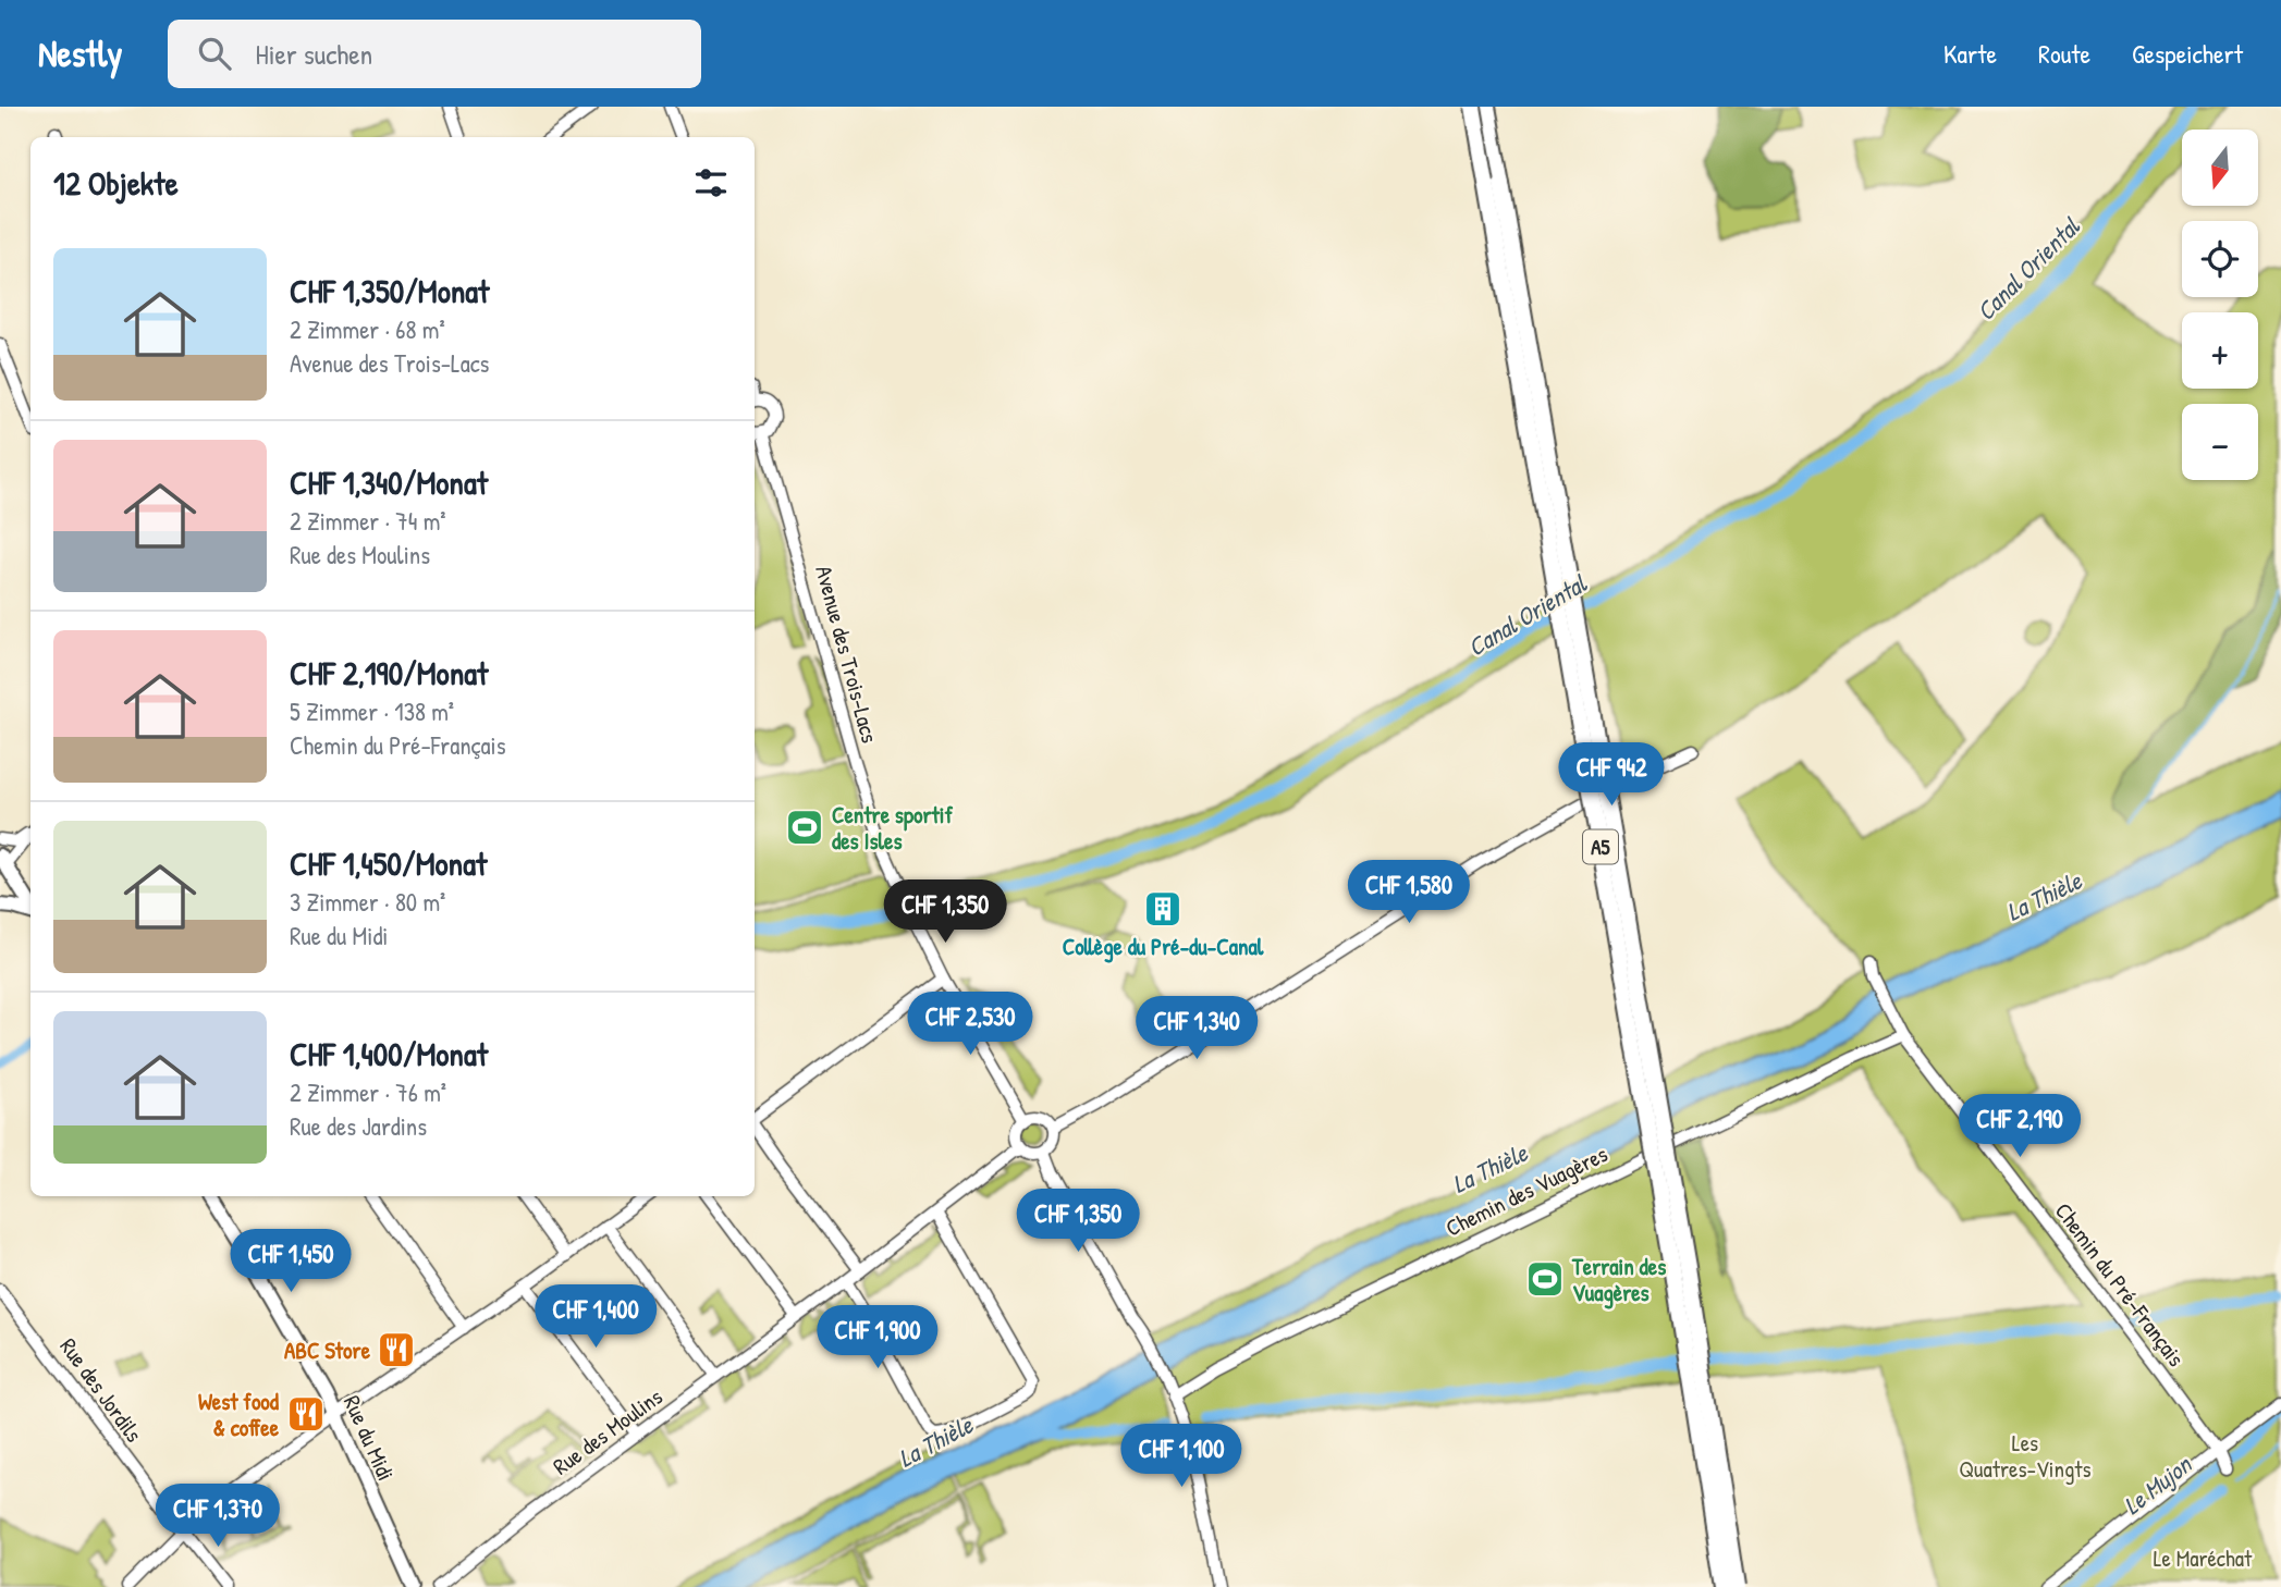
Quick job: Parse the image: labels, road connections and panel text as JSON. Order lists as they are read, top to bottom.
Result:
{
  "streets": {
    "highway": ["A5"],
    "main road": ["Rue du Midi"],
    "street": [
      "Avenue des Trois-Lacs",
      "Chemin des Vuagères",
      "Chemin du Pré-Français",
      "Rue des Jordils",
      "Rue des Moulins"
    ]
  },
  "crossings": [
    ["Chemin des Vuagères", "Chemin du Pré-Français"]
  ],
  "water": ["Canal Oriental", "La Thièle", "Le Mujon"],
  "parks": ["Les Quatres-Vingts", "Le Maréchat"],
  "places": {
    "sports": ["Centre sportif des Isles", "Terrain des Vuagères"],
    "building": ["Collège du Pré-du-Canal"],
    "restaurant": ["ABC Store", "West food & coffee"]
  },
  "north": "bottom",
  "page": {
    "header": "Nestly",
    "search": "Hier suchen",
    "nav": ["Karte", "Route", "Gespeichert"],
    "map_buttons": ["+", "−"],
    "heading": "12 Objekte",
    "list": [
      {
        "name": "CHF 1,350/Monat",
        "note": "2 Zimmer · 68 m² · Avenue des Trois-Lacs"
      },
      {
        "name": "CHF 1,340/Monat",
        "note": "2 Zimmer · 74 m² · Rue des Moulins"
      },
      {
        "name": "CHF 2,190/Monat",
        "note": "5 Zimmer · 138 m² · Chemin du Pré-Français"
      },
      {
        "name": "CHF 1,450/Monat",
        "note": "3 Zimmer · 80 m² · Rue du Midi"
      },
      {
        "name": "CHF 1,400/Monat",
        "note": "2 Zimmer · 76 m² · Rue des Jardins"
      }
    ],
    "price": [
      "CHF 942",
      "CHF 1,580",
      "CHF 1,350",
      "CHF 2,530",
      "CHF 1,340",
      "CHF 2,190",
      "CHF 1,350",
      "CHF 1,450",
      "CHF 1,400",
      "CHF 1,900",
      "CHF 1,100",
      "CHF 1,370"
    ]
  }
}
